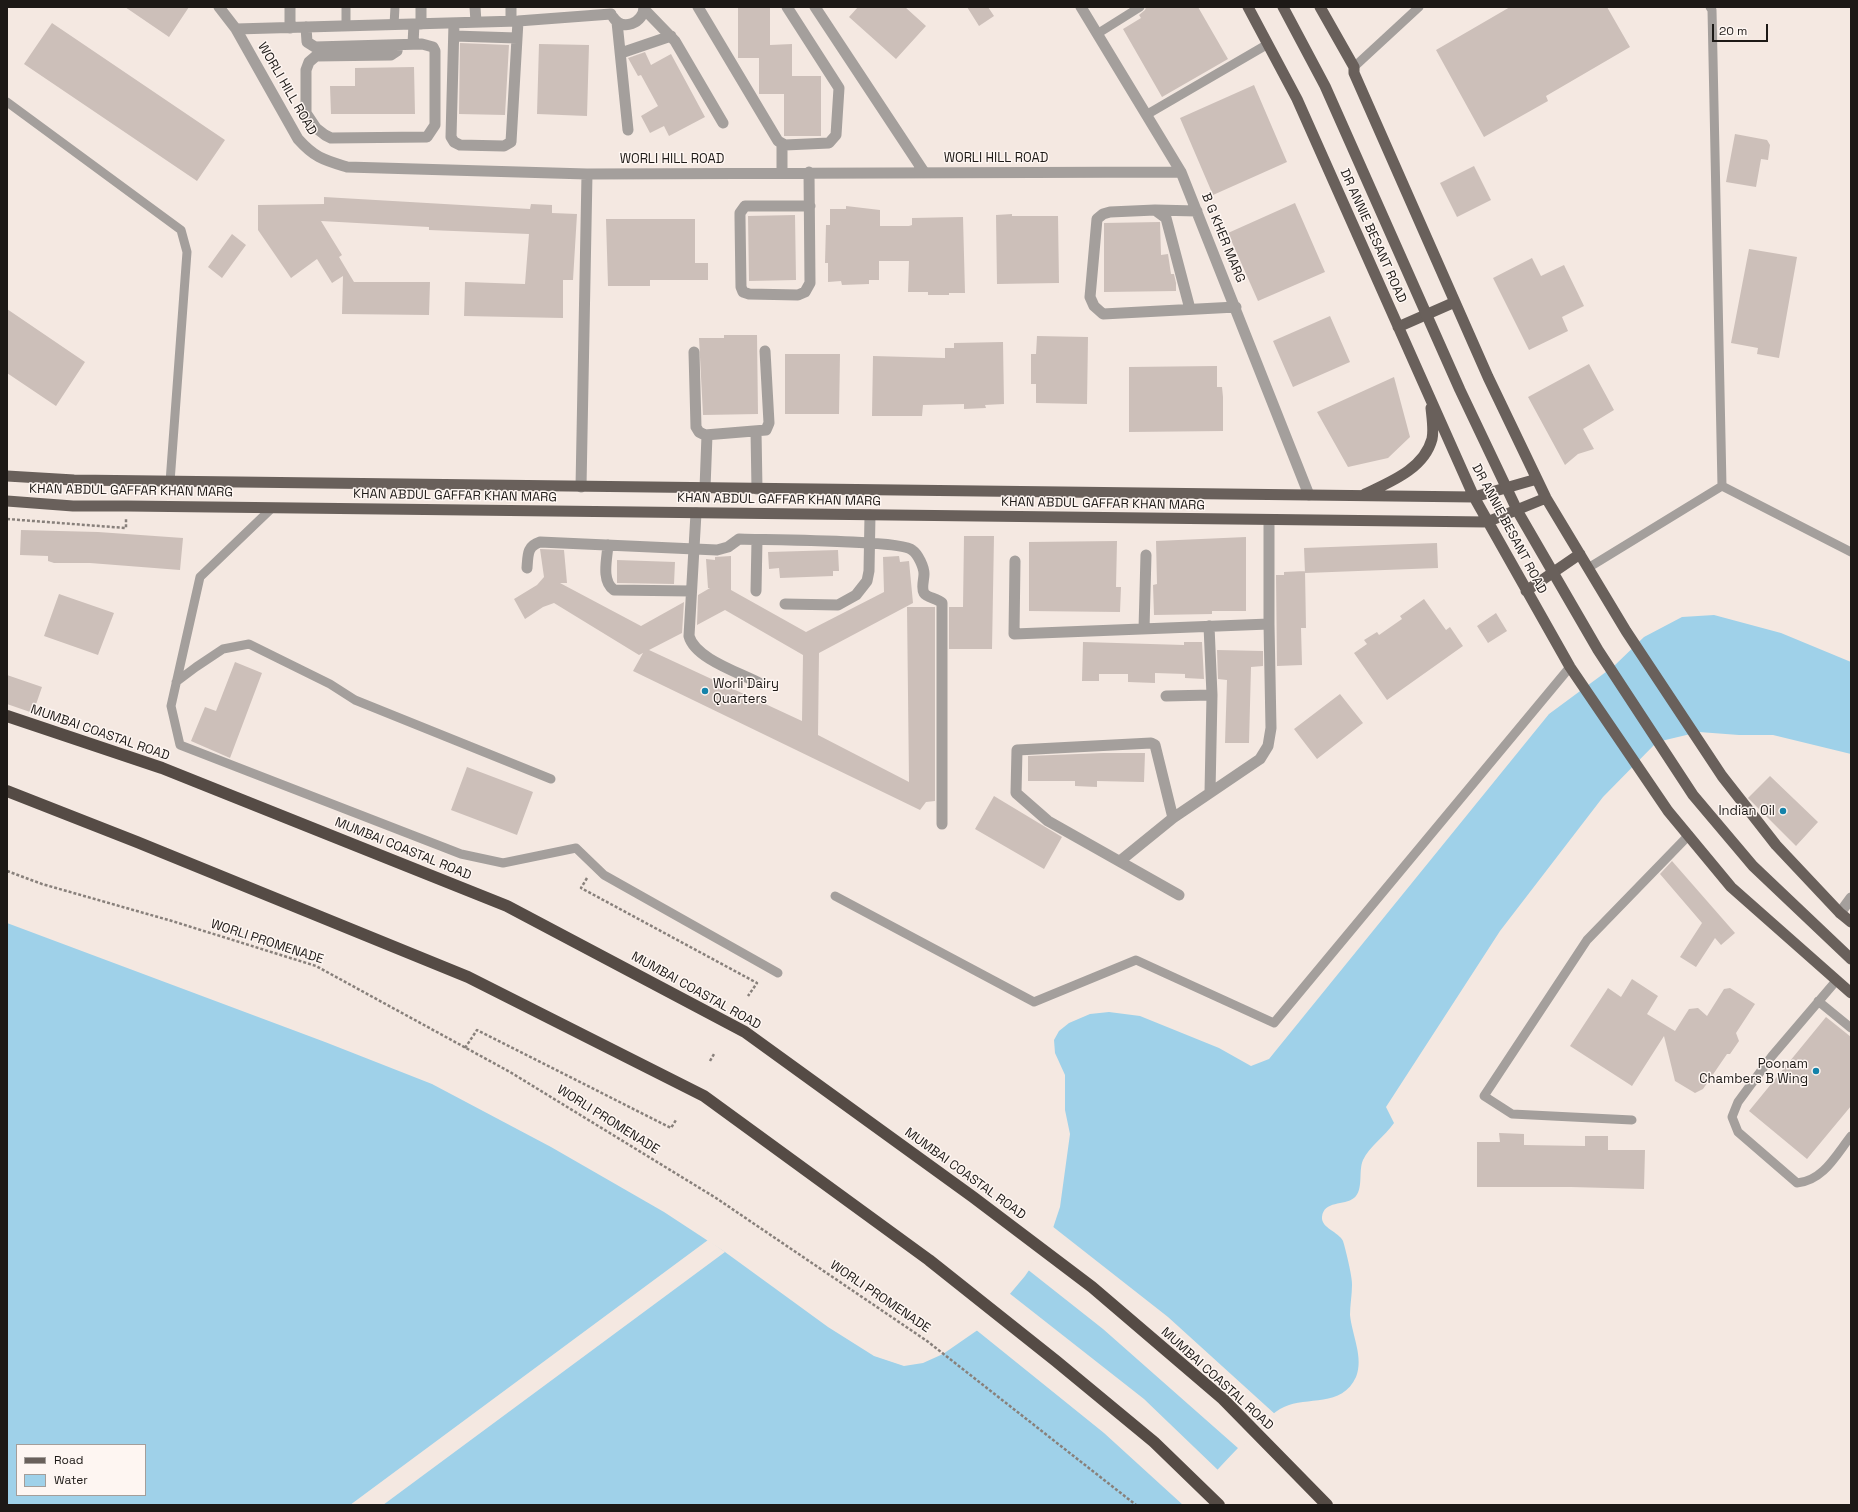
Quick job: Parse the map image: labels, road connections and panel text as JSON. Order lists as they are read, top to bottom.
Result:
{
  "streets": {
    "highway": ["MUMBAI COASTAL ROAD"],
    "main road": ["DR ANNIE BESANT ROAD", "KHAN ABDUL GAFFAR KHAN MARG"],
    "street": ["WORLI HILL ROAD", "B G KHER MARG"],
    "path": ["WORLI PROMENADE"]
  },
  "crossings": [
    ["WORLI HILL ROAD", "B G KHER MARG"],
    ["DR ANNIE BESANT ROAD", "KHAN ABDUL GAFFAR KHAN MARG"],
    ["B G KHER MARG", "KHAN ABDUL GAFFAR KHAN MARG"]
  ],
  "places": ["Worli Dairy Quarters", "Indian Oil", "Poonam Chambers B Wing"],
  "legend": ["Road", "Water"],
  "scale_bar": "20 m"
}
